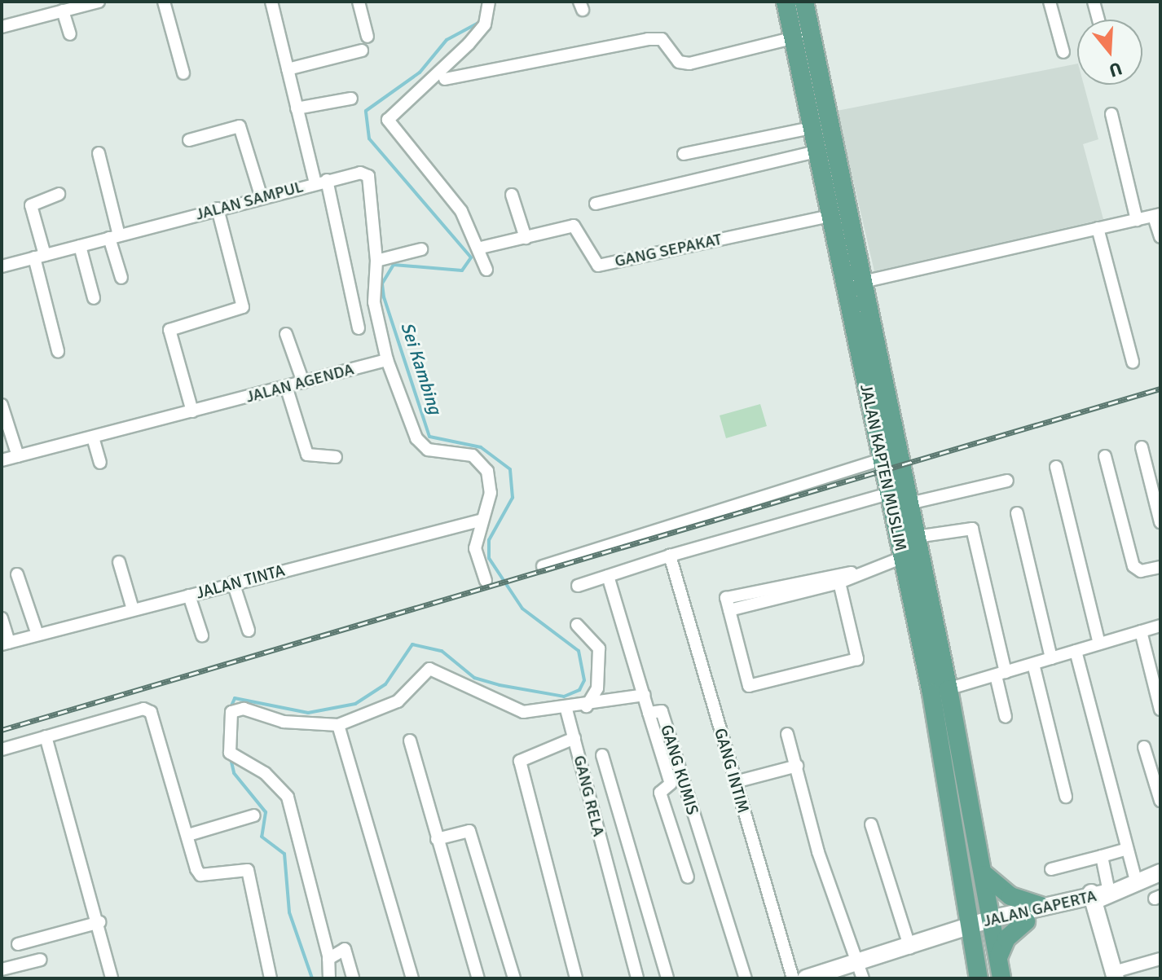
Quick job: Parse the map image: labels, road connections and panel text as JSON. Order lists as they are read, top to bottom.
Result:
{
  "streets": {
    "main road": ["JALAN KAPTEN MUSLIM"],
    "street": [
      "JALAN SAMPUL",
      "GANG SEPAKAT",
      "JALAN AGENDA",
      "JALAN TINTA",
      "GANG KUMIS",
      "GANG INTIM",
      "GANG RELA",
      "JALAN GAPERTA"
    ]
  },
  "crossings": [
    ["GANG SEPAKAT", "JALAN KAPTEN MUSLIM"],
    ["JALAN KAPTEN MUSLIM", "JALAN GAPERTA"]
  ],
  "water": ["Sei Kambing"],
  "north": "bottom"
}
